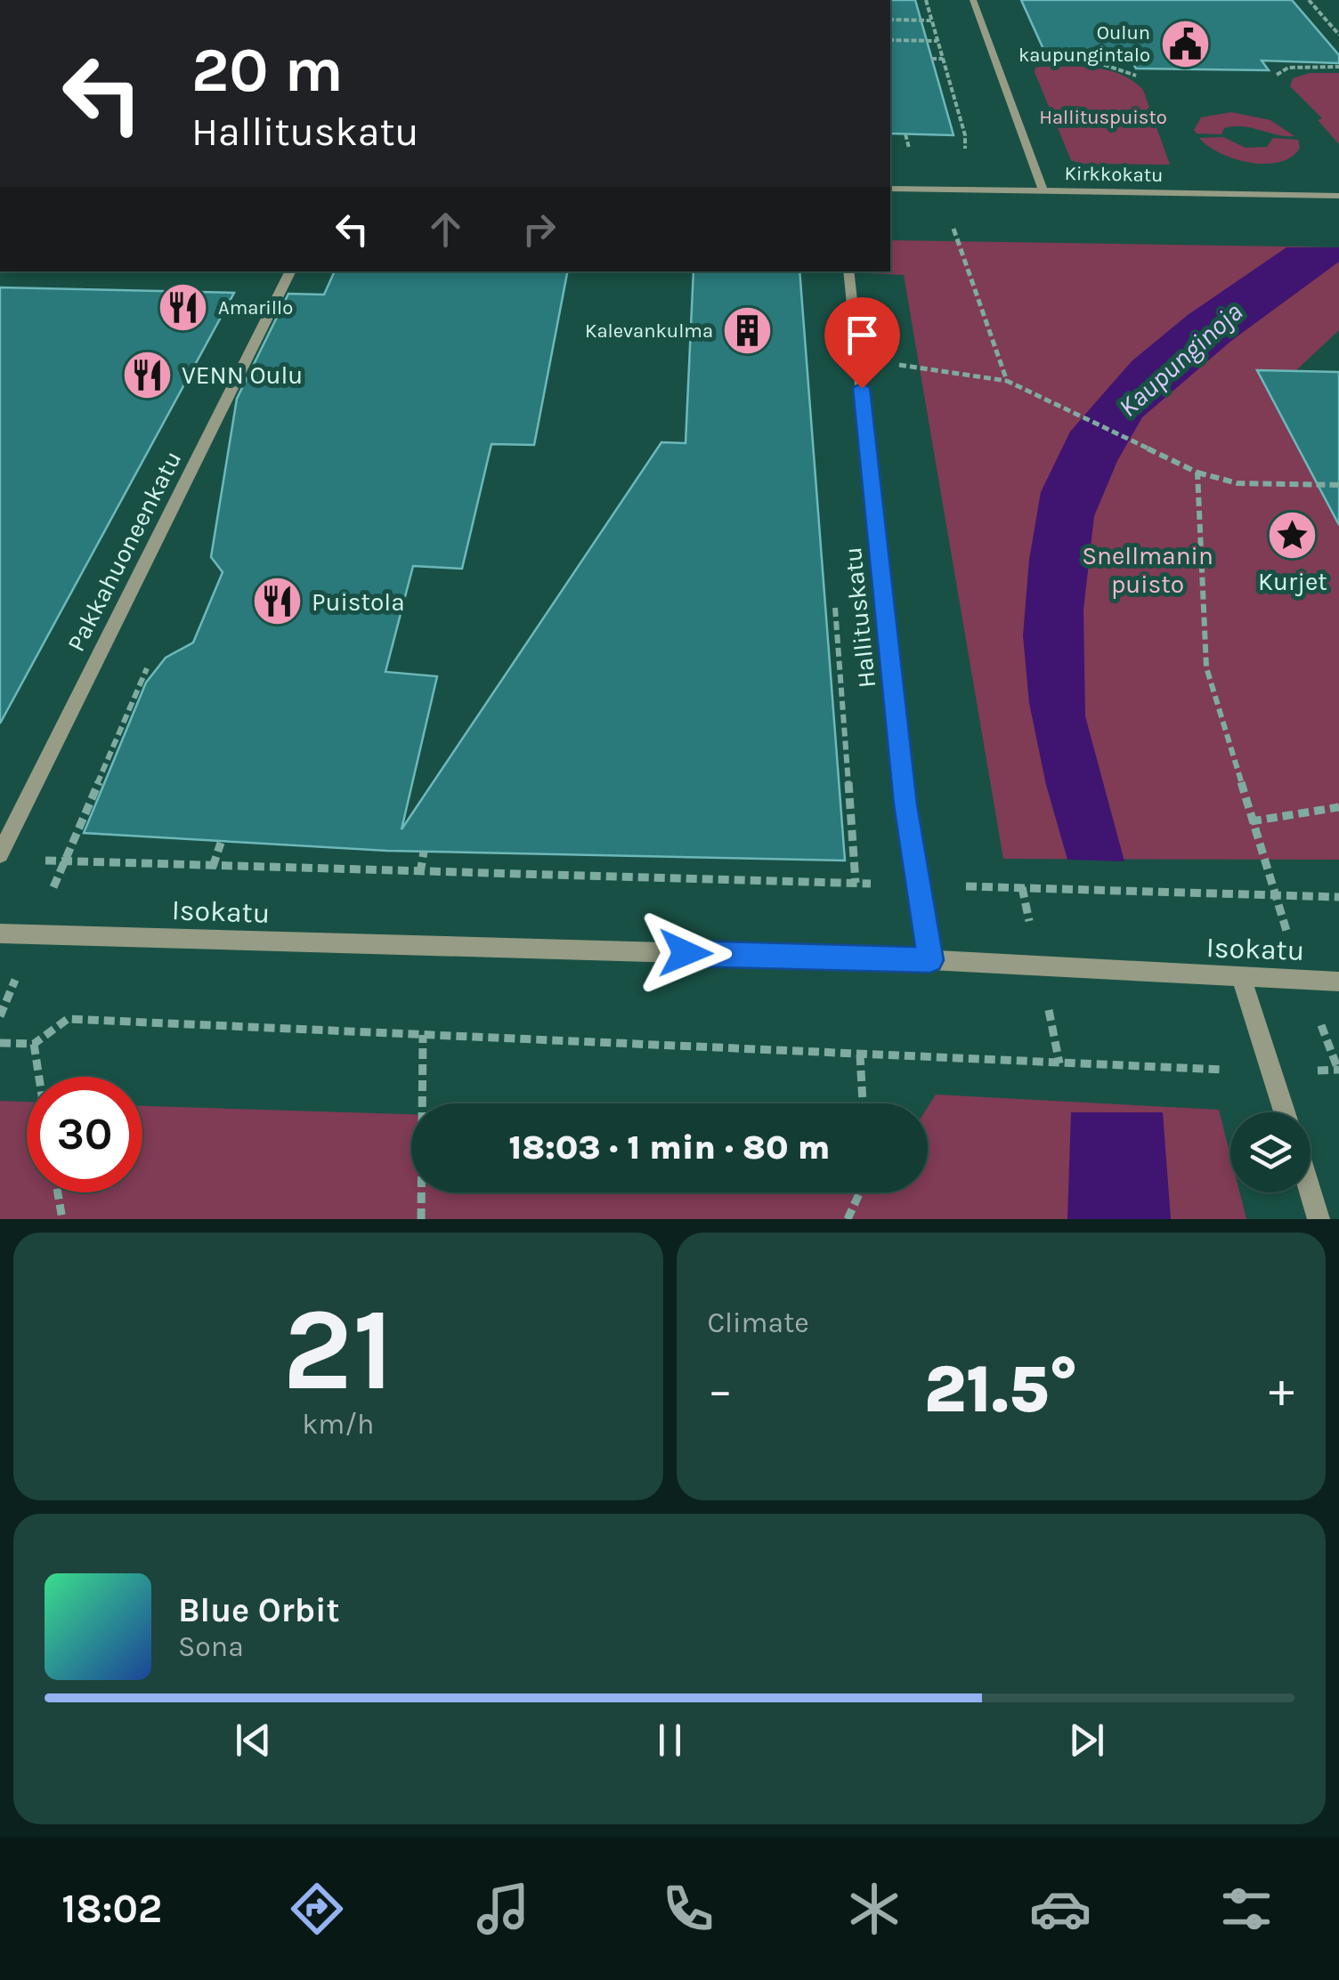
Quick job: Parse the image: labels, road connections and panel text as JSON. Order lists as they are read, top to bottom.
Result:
{
  "streets": {
    "street": [
      "Kirkkokatu",
      "Pakkahuoneenkatu",
      "Hallituskatu",
      "Isokatu"
    ]
  },
  "crossings": [
    ["Hallituskatu", "Isokatu"]
  ],
  "water": ["Kaupunginoja"],
  "parks": ["Hallituspuisto", "Snellmanin puisto"],
  "places": {
    "public building": ["Oulun kaupungintalo"],
    "restaurant": ["Amarillo", "VENN Oulu", "Puistola"],
    "building": ["Kalevankulma"],
    "place": ["Kurjet"]
  },
  "page": {
    "turn": ["20 m", "Hallituskatu"],
    "limit": "30",
    "trip": "18:03 · 1 min · 80 m",
    "tile": [
      ["21", "km/h"],
      "Climate"
    ],
    "heat": ["−", "21.5°", "+"],
    "song": ["Blue Orbit", "Sona"],
    "tabs": "18:02"
  }
}
